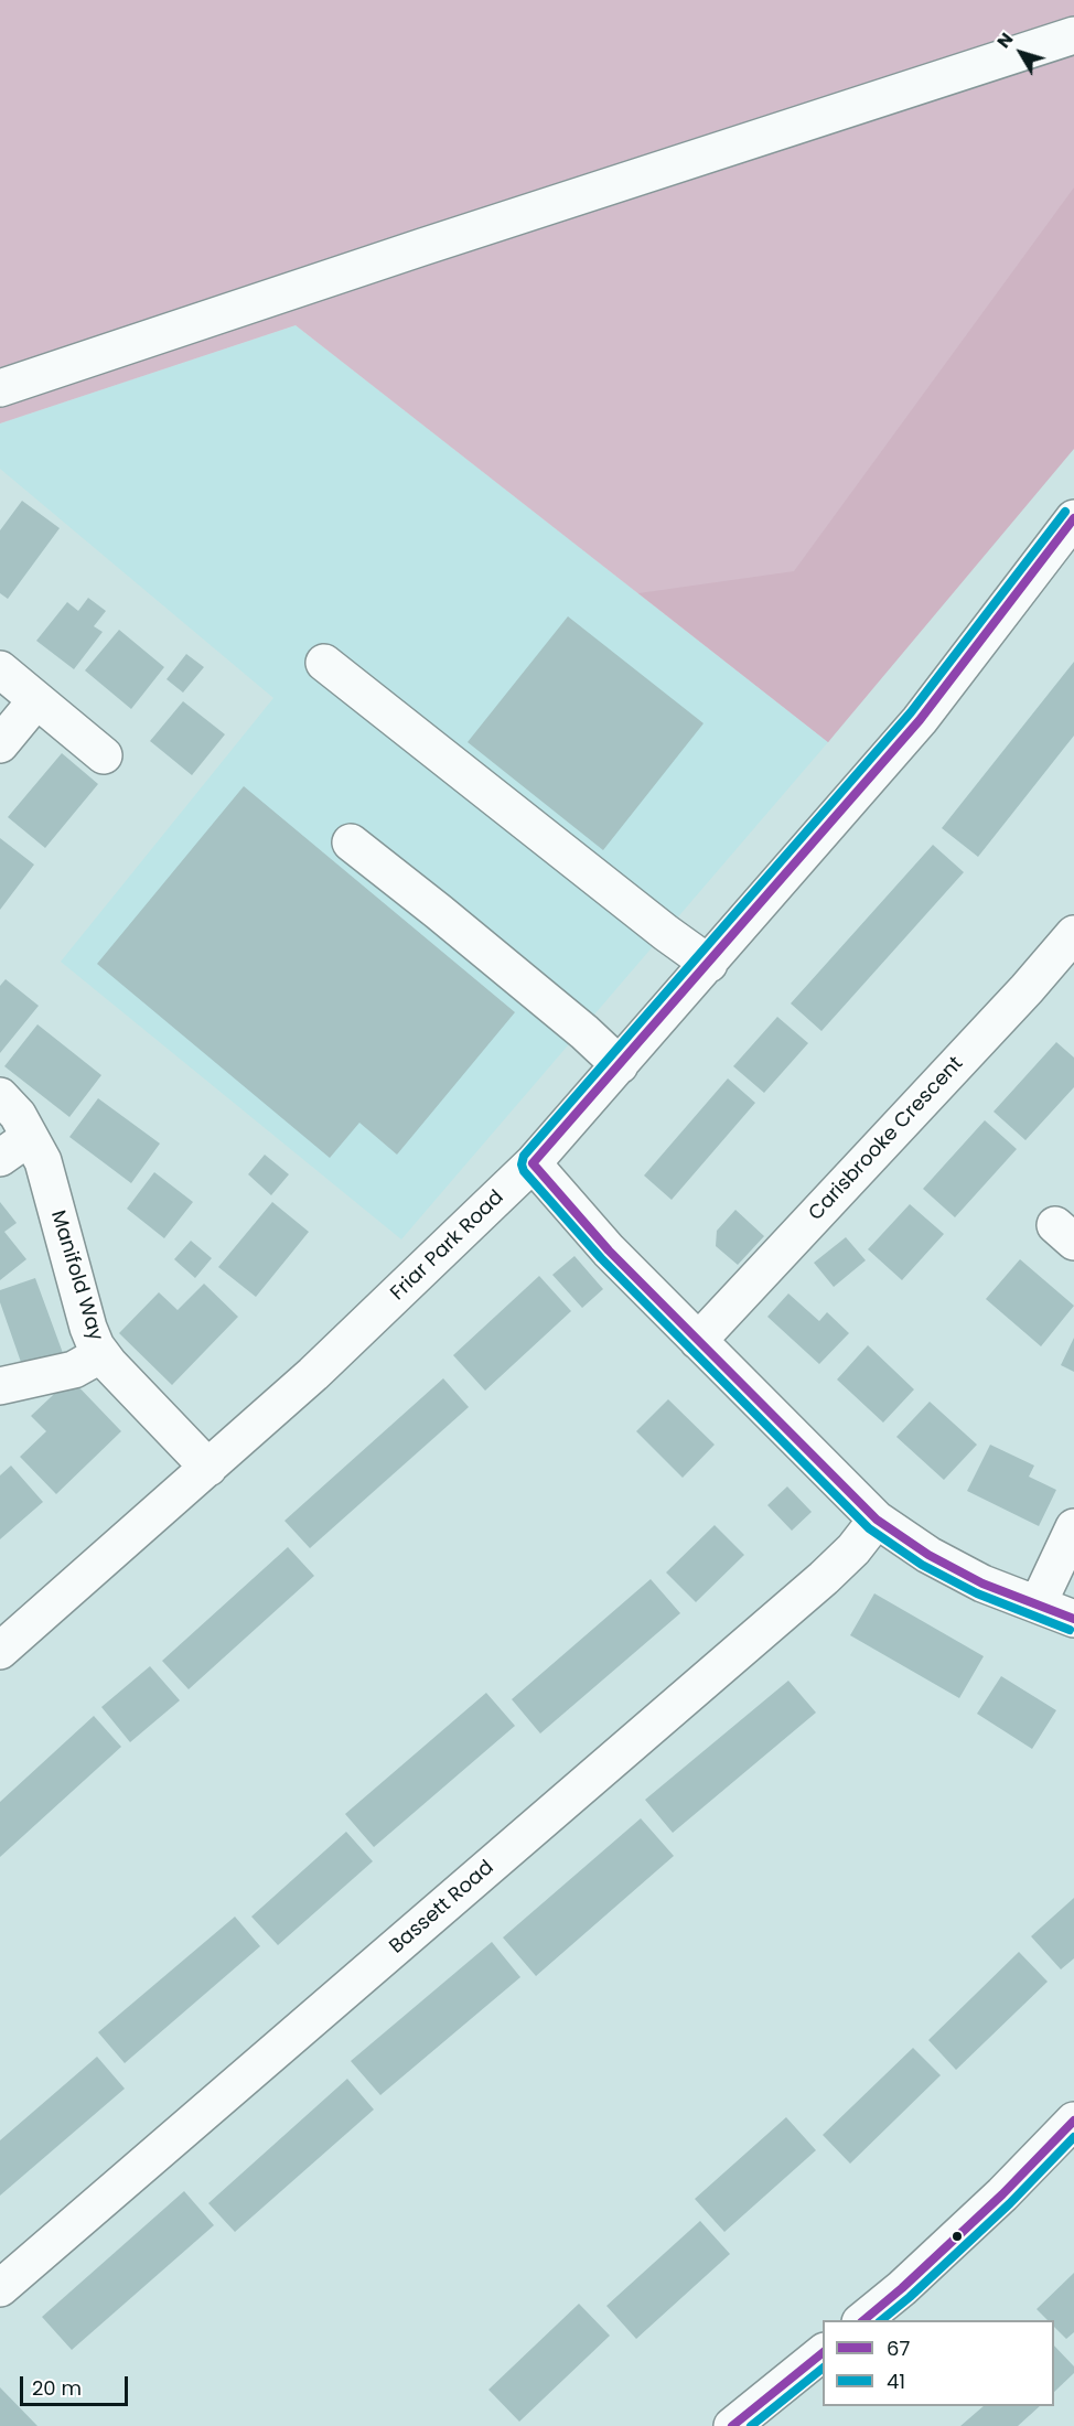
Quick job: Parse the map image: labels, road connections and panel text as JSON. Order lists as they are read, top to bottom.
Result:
{
  "streets": {
    "street": [
      "Carisbrooke Crescent",
      "Friar Park Road",
      "Manifold Way",
      "Bassett Road"
    ]
  },
  "crossings": [
    ["Friar Park Road", "Manifold Way"]
  ],
  "lines": ["transit line 41", "transit line 67"],
  "legend": ["67", "41"],
  "scale_bar": "20 m",
  "north": "top left"
}
